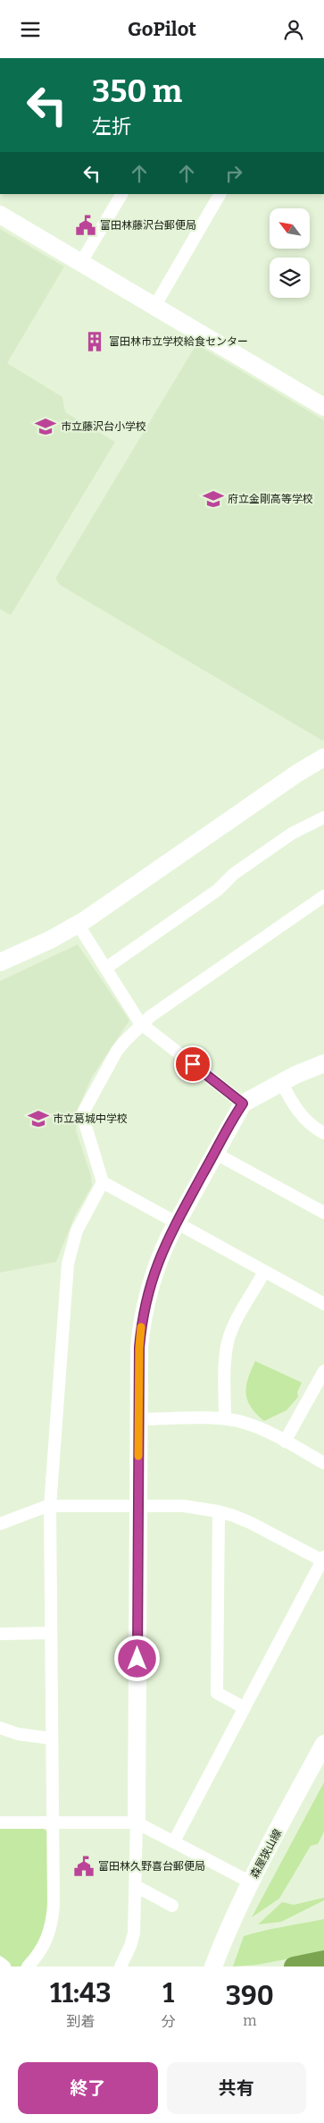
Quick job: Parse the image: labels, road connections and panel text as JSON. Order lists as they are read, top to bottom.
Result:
{
  "streets": {
    "street": ["森屋狭山線"]
  },
  "places": {
    "public building": ["富田林藤沢台郵便局", "富田林久野喜台郵便局"],
    "building": ["富田林市立学校給食センター"],
    "school or university": ["市立藤沢台小学校", "府立金剛高等学校", "市立葛城中学校"]
  },
  "north": "top left",
  "page": {
    "header": "GoPilot",
    "turn": ["350 m", "左折"],
    "eta": [
      "11:43",
      "到着",
      "1",
      "分",
      "390",
      "m"
    ],
    "buttons": ["終了", "共有"]
  }
}
